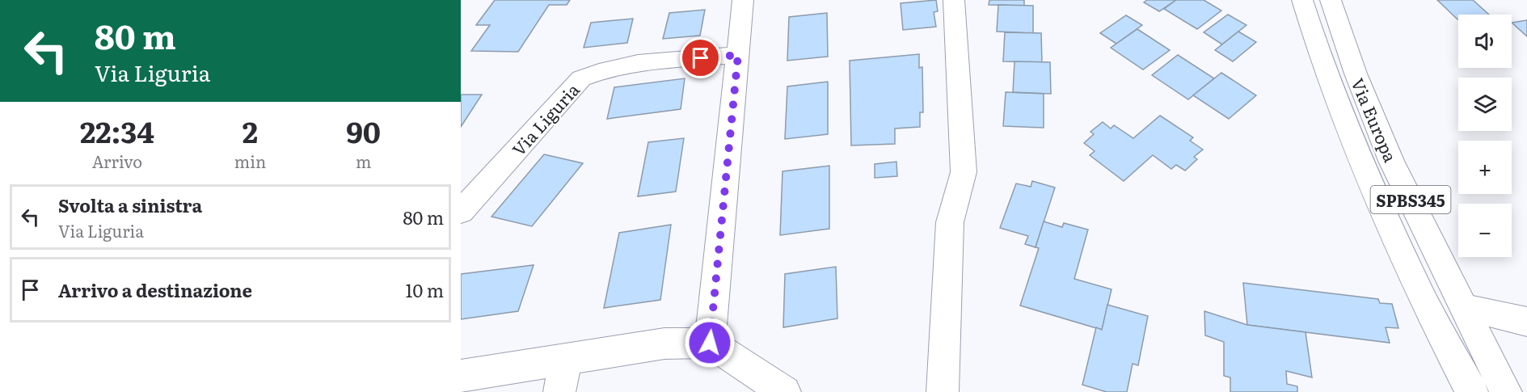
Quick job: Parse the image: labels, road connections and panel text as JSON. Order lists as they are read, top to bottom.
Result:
{
  "streets": {
    "street": ["Via Liguria", "Via Europa", "SPBS345"]
  },
  "page": {
    "turn": ["80 m", "Via Liguria"],
    "map_buttons": ["+", "−"],
    "eta": [
      "22:34",
      "Arrivo",
      "2",
      "min",
      "90",
      "m"
    ],
    "list": [
      {
        "name": "Svolta a sinistra",
        "note": "Via Liguria",
        "value": "80 m"
      },
      {
        "name": "Arrivo a destinazione",
        "value": "10 m"
      }
    ]
  }
}
